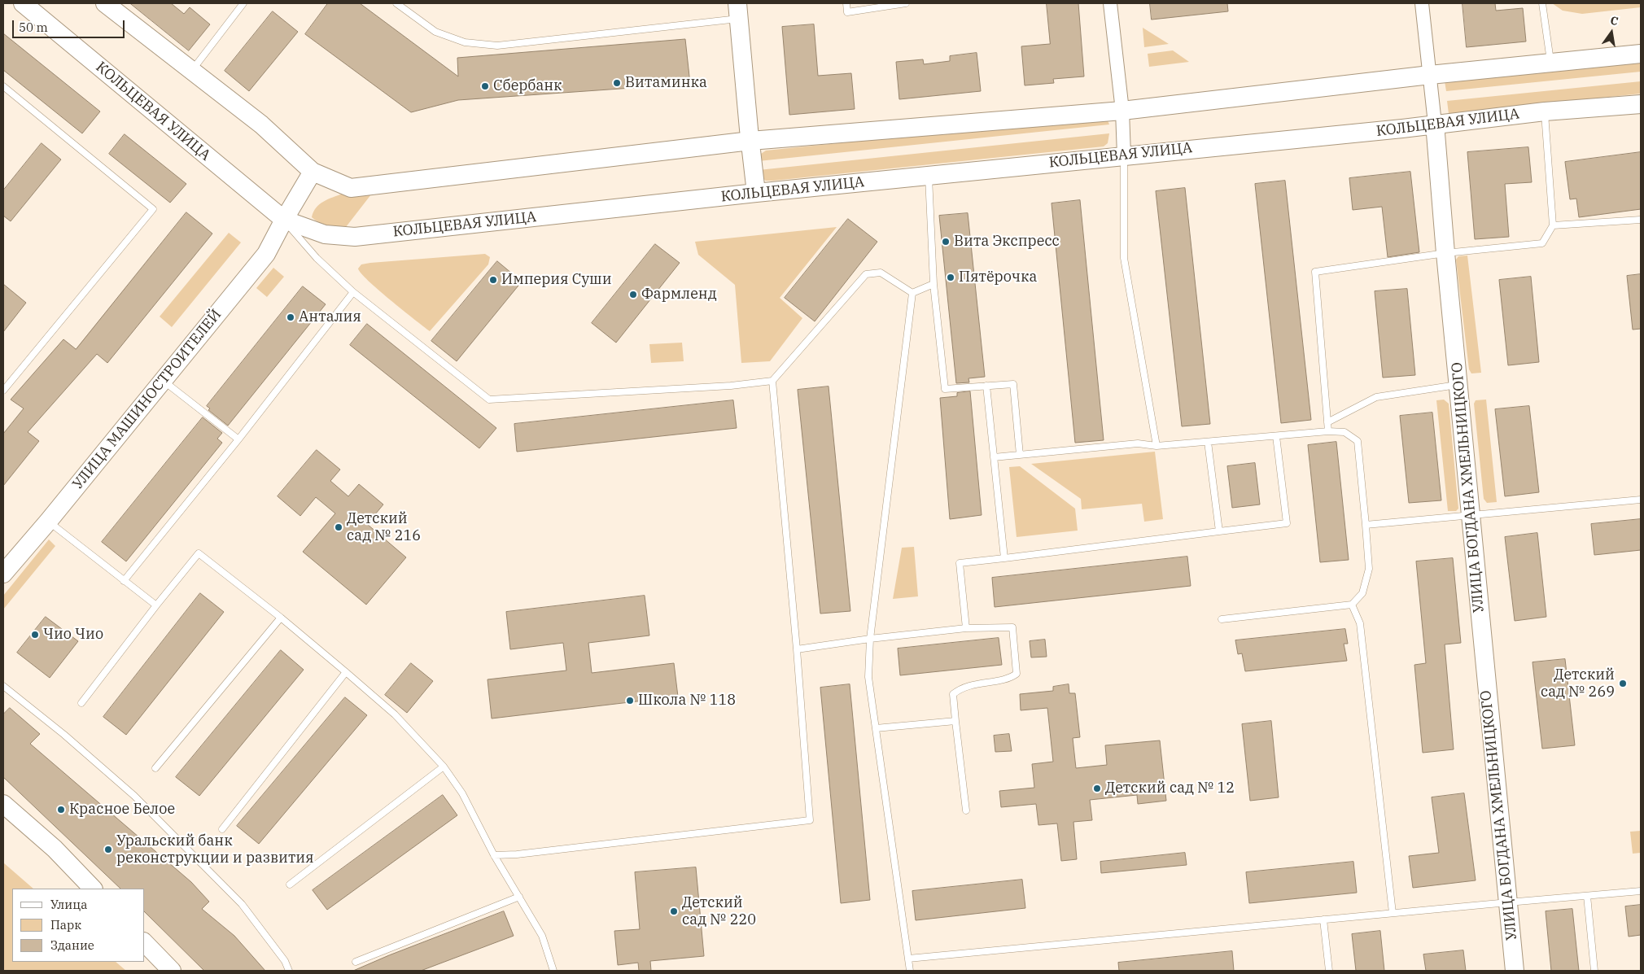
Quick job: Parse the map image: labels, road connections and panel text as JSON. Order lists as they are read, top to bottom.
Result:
{
  "streets": {
    "main road": ["КОЛЬЦЕВАЯ УЛИЦА", "УЛИЦА МАШИНОСТРОИТЕЛЕЙ", "УЛИЦА БОГДАНА ХМЕЛЬНИЦКОГО"]
  },
  "crossings": [
    ["КОЛЬЦЕВАЯ УЛИЦА", "УЛИЦА МАШИНОСТРОИТЕЛЕЙ"],
    ["КОЛЬЦЕВАЯ УЛИЦА", "УЛИЦА БОГДАНА ХМЕЛЬНИЦКОГО"]
  ],
  "places": [
    "Витаминка",
    "Сбербанк",
    "Вита Экспресс",
    "Пятёрочка",
    "Империя Суши",
    "Фармленд",
    "Анталия",
    "Детский сад № 216",
    "Чио Чио",
    "Детский сад № 269",
    "Школа № 118",
    "Детский сад № 12",
    "Красное Белое",
    "Уральский банк реконструкции и развития",
    "Детский сад № 220"
  ],
  "legend": ["Улица", "Парк", "Здание"],
  "scale_bar": "50 m",
  "north": "top"
}
